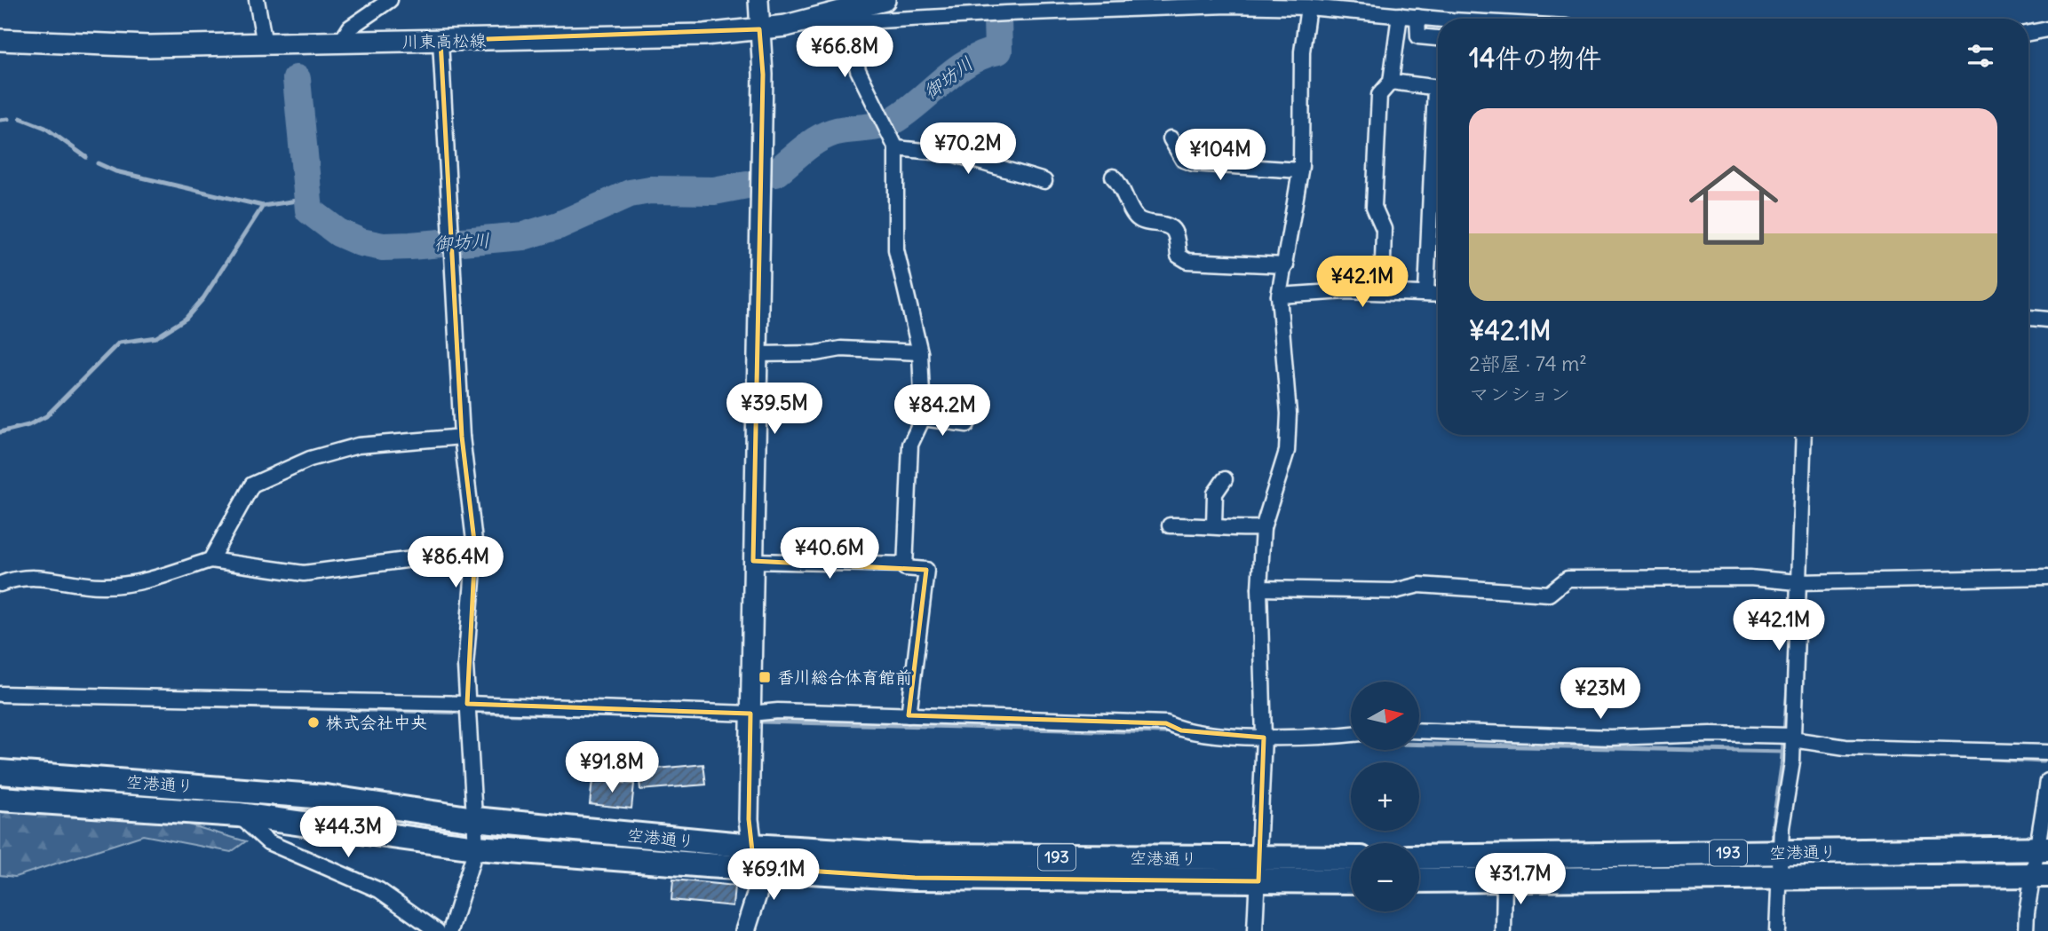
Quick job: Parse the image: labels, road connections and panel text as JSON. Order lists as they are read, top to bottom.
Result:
{
  "streets": {
    "highway": ["空港通り", "193"],
    "main road": ["川東高松線"]
  },
  "water": ["御坊川"],
  "places": {
    "transit": ["香川総合体育館前"],
    "other": ["株式会社中央"]
  },
  "north": "right",
  "page": {
    "heading": "14件の物件",
    "price": [
      "¥66.8M",
      "¥70.2M",
      "¥104M",
      "¥42.1M",
      "¥39.5M",
      "¥84.2M",
      "¥40.6M",
      "¥86.4M",
      "¥42.1M",
      "¥23M",
      "¥91.8M",
      "¥44.3M",
      "¥69.1M",
      "¥31.7M"
    ],
    "list": [
      {
        "name": "¥42.1M",
        "note": "2部屋 · 74 m² · マンション"
      }
    ],
    "map_buttons": ["+", "−"]
  }
}
